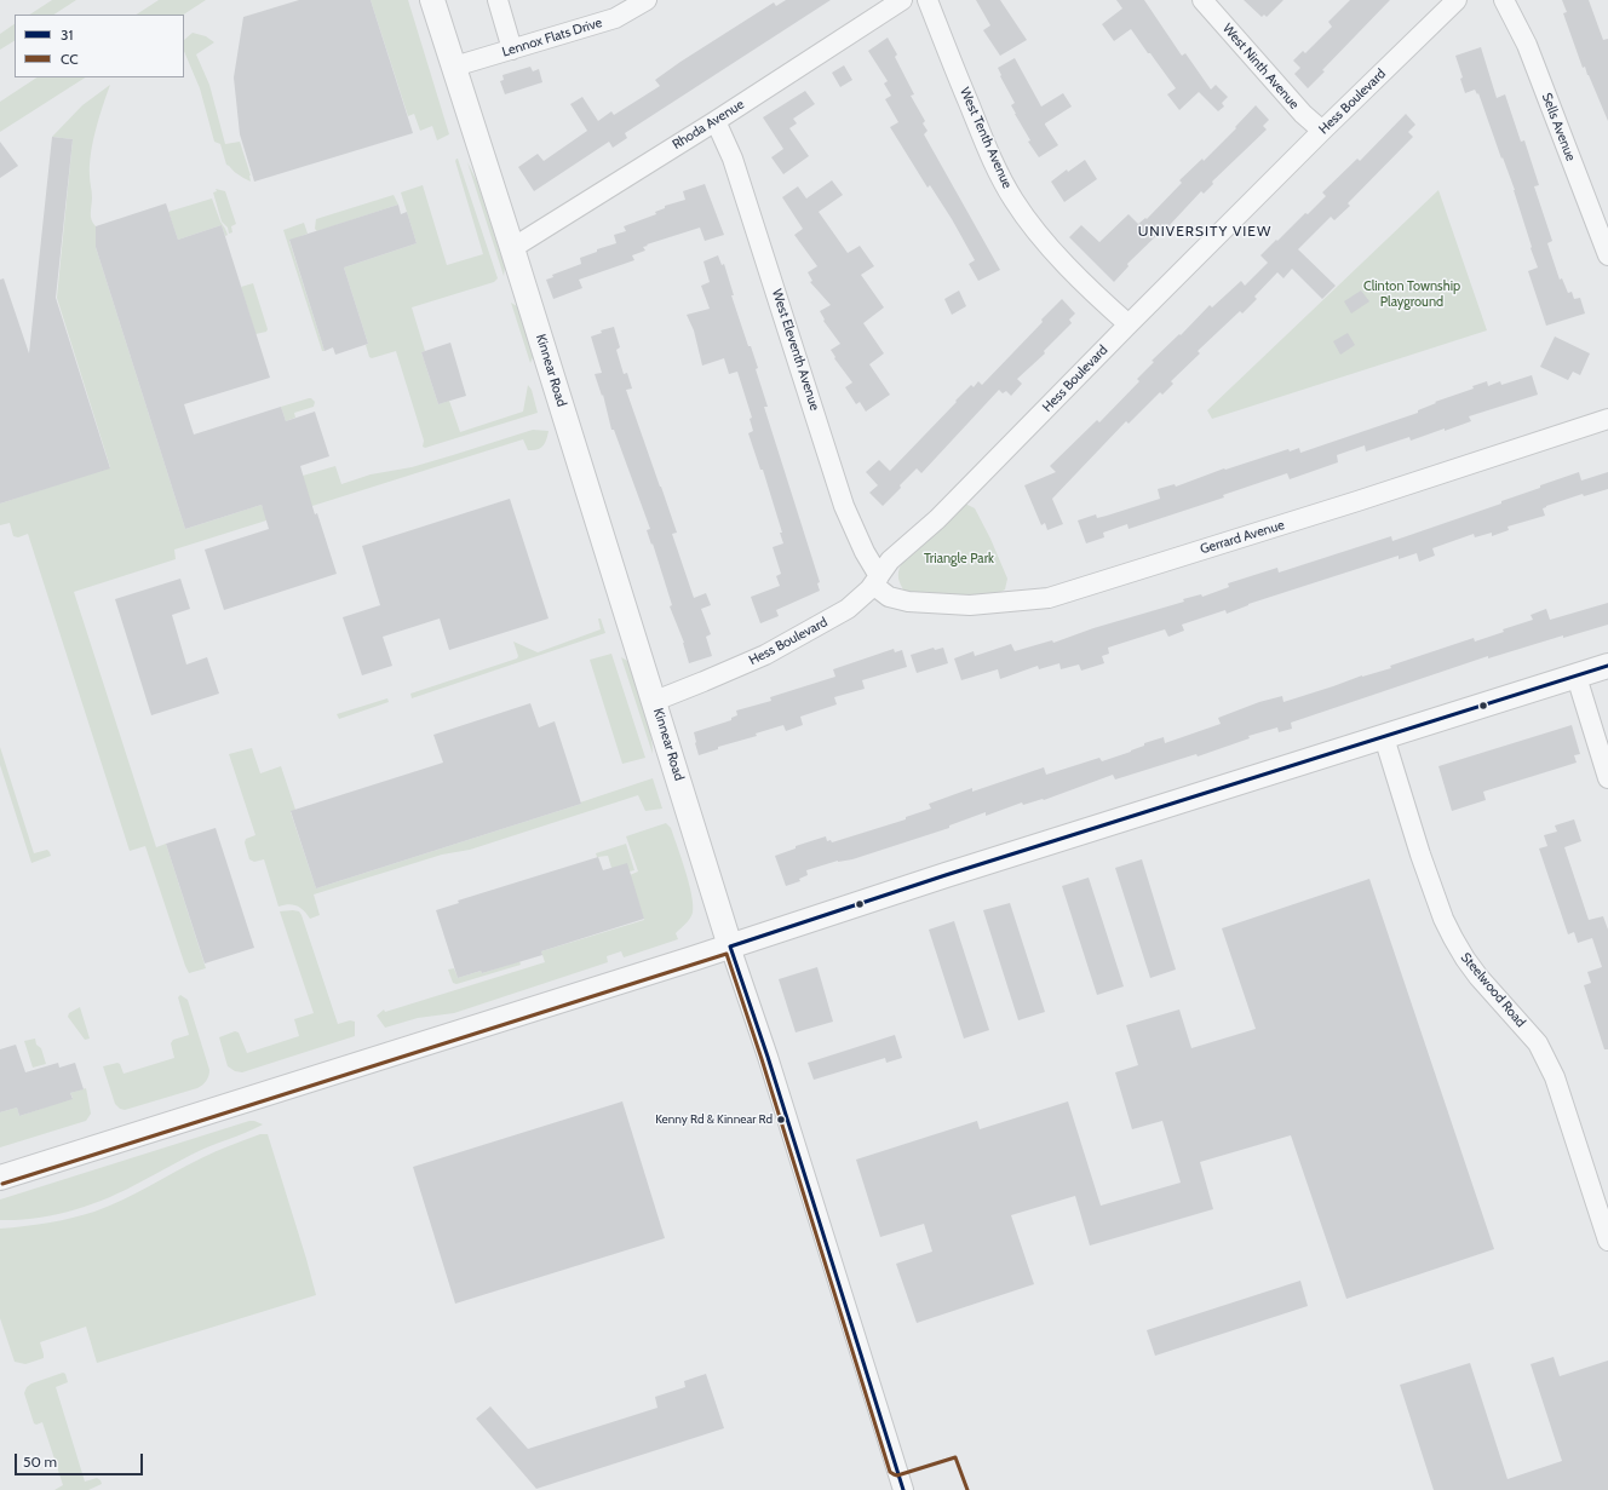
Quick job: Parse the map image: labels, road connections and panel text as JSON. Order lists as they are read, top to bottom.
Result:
{
  "streets": {
    "street": [
      "Lennox Flats Drive",
      "West Ninth Avenue",
      "Hess Boulevard",
      "Rhoda Avenue",
      "Sells Avenue",
      "West Tenth Avenue",
      "West Eleventh Avenue",
      "Kinnear Road",
      "Gerrard Avenue",
      "Steelwood Road"
    ]
  },
  "crossings": [
    ["Lennox Flats Drive", "Kinnear Road"],
    ["West Ninth Avenue", "Hess Boulevard"],
    ["Hess Boulevard", "West Tenth Avenue"],
    ["Hess Boulevard", "West Eleventh Avenue"],
    ["Hess Boulevard", "Kinnear Road"],
    ["Hess Boulevard", "Gerrard Avenue"],
    ["Rhoda Avenue", "West Eleventh Avenue"],
    ["Rhoda Avenue", "Kinnear Road"],
    ["West Eleventh Avenue", "Gerrard Avenue"]
  ],
  "districts": ["UNIVERSITY VIEW"],
  "parks": ["Clinton Township Playground", "Triangle Park"],
  "places": ["Kenny Rd & Kinnear Rd"],
  "lines": ["transit line 31", "transit line CC"],
  "legend": ["31", "CC"],
  "scale_bar": "50 m"
}
